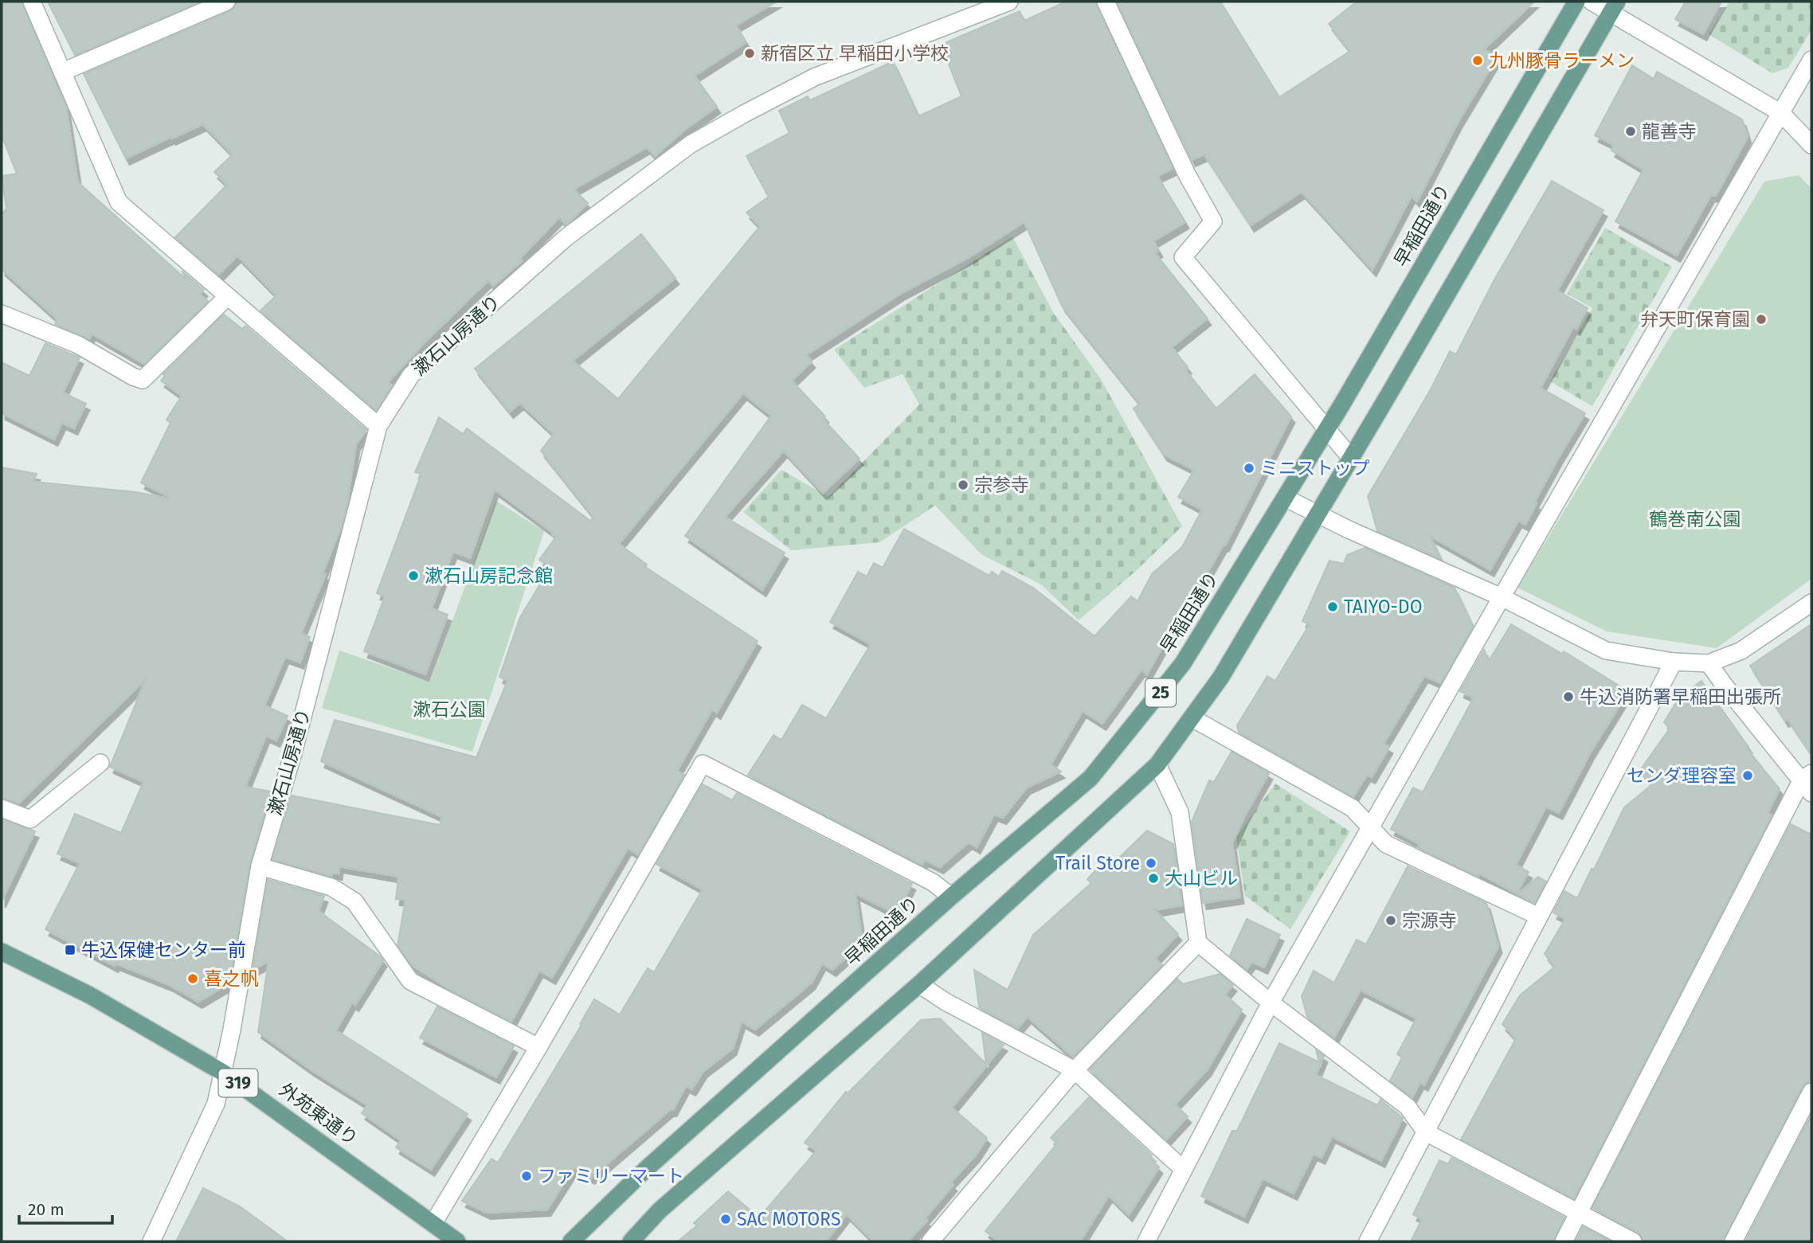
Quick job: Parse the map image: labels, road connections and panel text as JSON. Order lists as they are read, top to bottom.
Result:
{
  "streets": {
    "main road": [
      "早稲田通り",
      "25",
      "319",
      "外苑東通り"
    ],
    "street": ["漱石山房通り"]
  },
  "crossings": [
    ["漱石山房通り", "外苑東通り"]
  ],
  "parks": ["鶴巻南公園", "漱石公園"],
  "places": {
    "other": [
      "新宿区立 早稲田小学校",
      "九州豚骨ラーメン",
      "龍善寺",
      "弁天町保育園",
      "ミニストップ",
      "宗参寺",
      "漱石山房記念館",
      "TAIYO-DO",
      "牛込消防署早稲田出張所",
      "センダ理容室",
      "Trail Store",
      "大山ビル",
      "宗源寺",
      "喜之帆",
      "ファミリーマート",
      "SAC MOTORS"
    ],
    "transit": ["牛込保健センター前"]
  },
  "scale_bar": "20 m"
}
